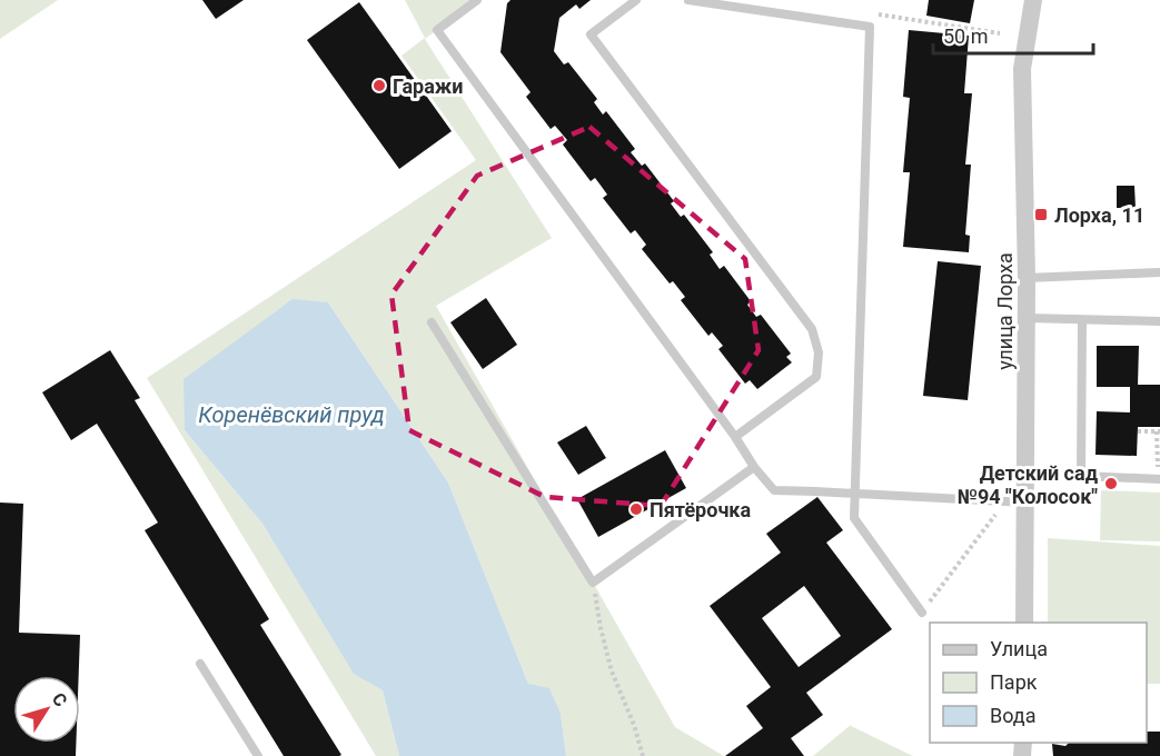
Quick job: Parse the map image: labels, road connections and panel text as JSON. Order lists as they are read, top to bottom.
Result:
{
  "streets": {
    "street": ["улица Лорха"]
  },
  "water": ["Коренёвский пруд"],
  "places": {
    "other": ["Гаражи", "Детский сад №94 \"Колосок\"", "Пятёрочка"],
    "transit": ["Лорха, 11"]
  },
  "legend": ["Улица", "Парк", "Вода"],
  "scale_bar": "50 m",
  "north": "top right"
}
